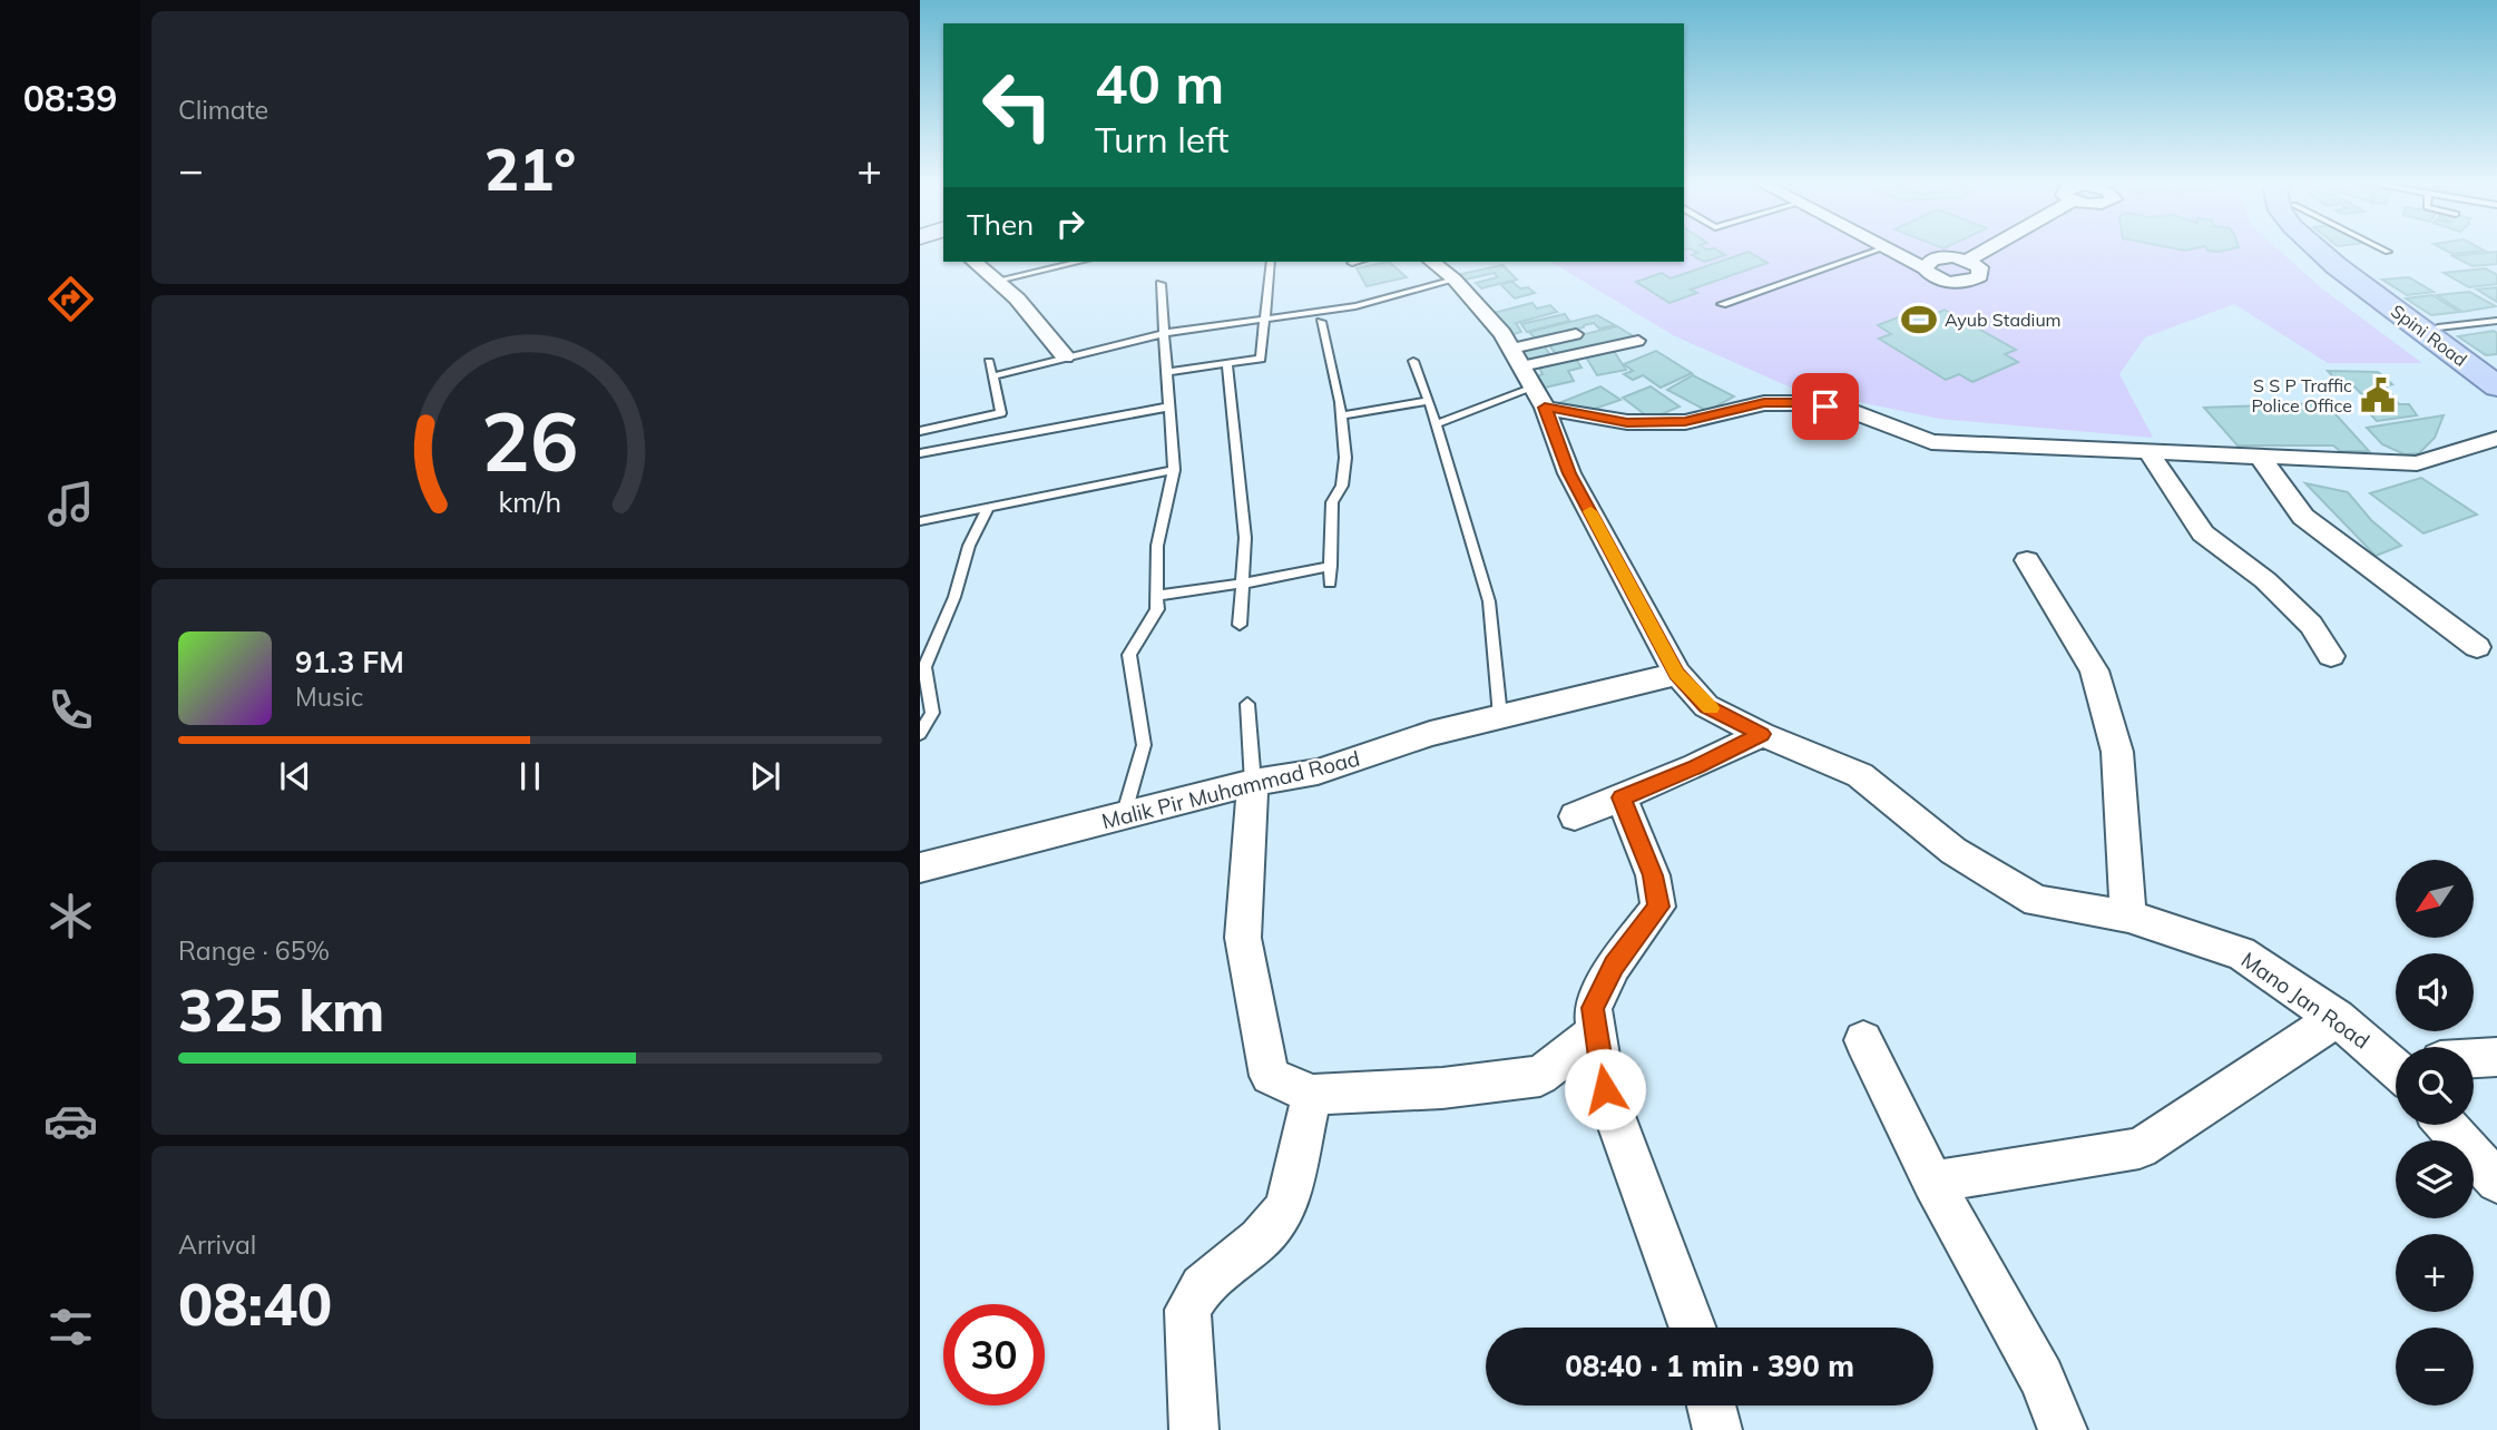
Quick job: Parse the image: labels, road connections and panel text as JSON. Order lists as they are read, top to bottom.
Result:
{
  "streets": {
    "main road": ["Spini Road"],
    "street": ["Malik Pir Muhammad Road", "Mano Jan Road"]
  },
  "crossings": [
    ["Malik Pir Muhammad Road", "Mano Jan Road"]
  ],
  "places": {
    "sports": ["Ayub Stadium"],
    "public building": ["S S P Traffic Police Office"]
  },
  "north": "bottom left",
  "page": {
    "tabs": "08:39",
    "tile": [
      "Climate",
      ["Range · 65%", "325 km"],
      ["Arrival", "08:40"]
    ],
    "turn": ["40 m", "Turn left"],
    "heat": ["−", "21°", "+"],
    "then": "Then",
    "song": ["91.3 FM", "Music"],
    "map_buttons": ["+", "−"],
    "limit": "30",
    "trip": "08:40 · 1 min · 390 m",
    "gauge": ["26", "km/h"]
  }
}
